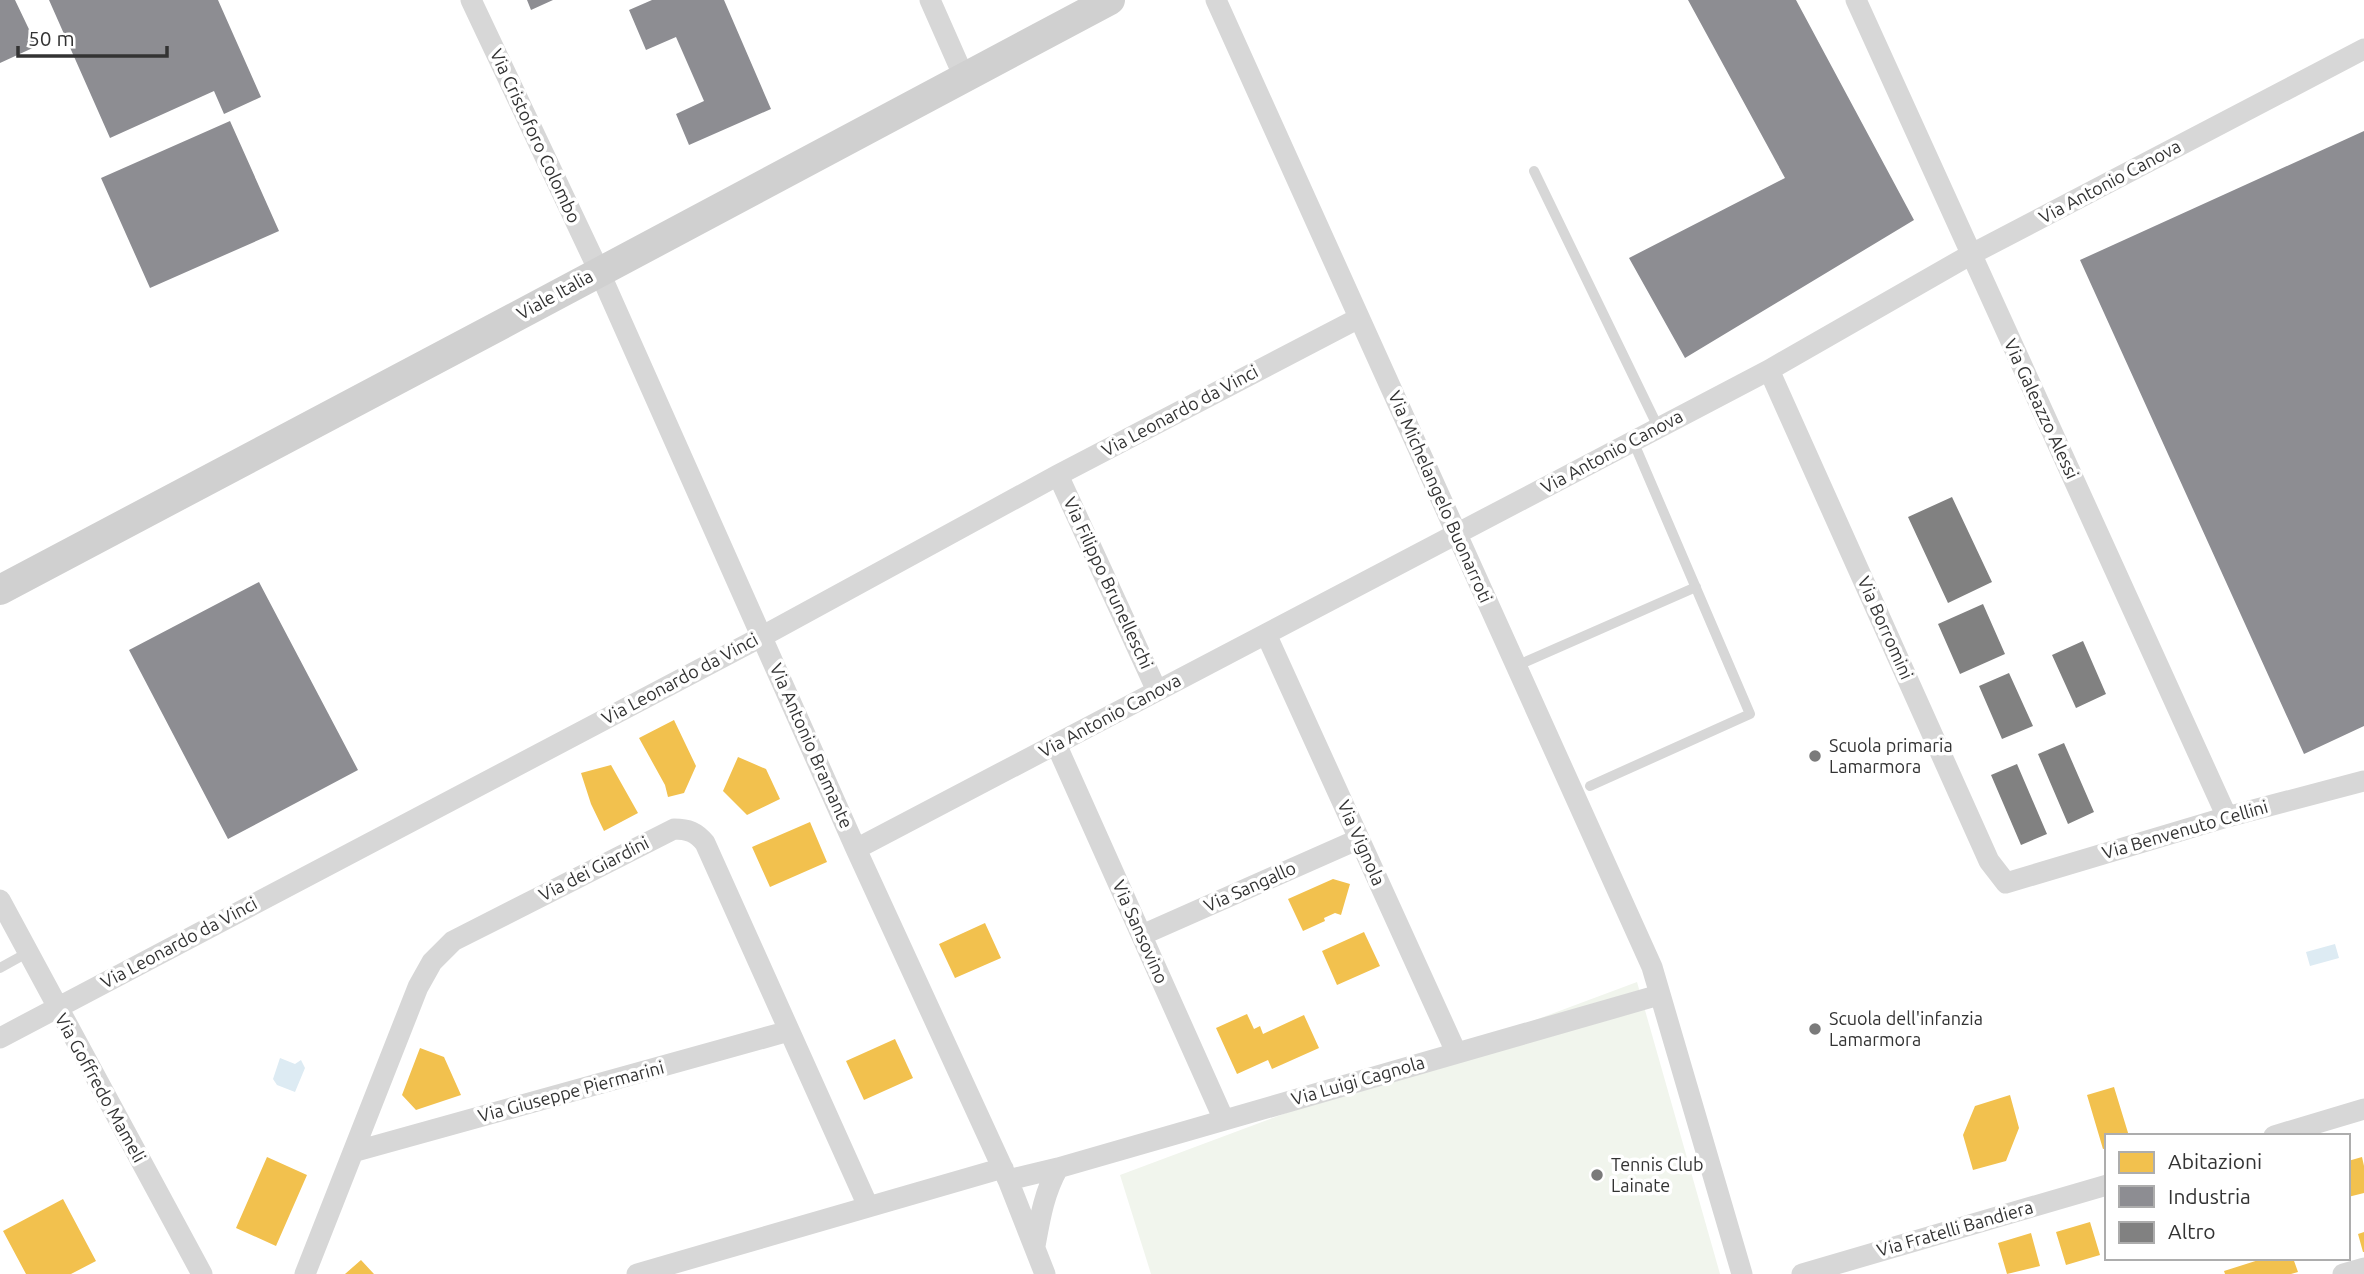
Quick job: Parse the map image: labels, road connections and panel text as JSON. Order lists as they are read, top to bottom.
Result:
{
  "streets": {
    "street": [
      "Via Cristoforo Colombo",
      "Via Antonio Canova",
      "Viale Italia",
      "Via Galeazzo Alessi",
      "Via Leonardo da Vinci",
      "Via Michelangelo Buonarroti",
      "Via Filippo Brunelleschi",
      "Via Borromini",
      "Via Antonio Bramante",
      "Via Benvenuto Cellini",
      "Via Vignola",
      "Via dei Giardini",
      "Via Sangallo",
      "Via Sansovino",
      "Via Luigi Cagnola",
      "Via Goffredo Mameli",
      "Via Giuseppe Piermarini",
      "Via Fratelli Bandiera"
    ]
  },
  "crossings": [
    ["Via Cristoforo Colombo", "Viale Italia"],
    ["Via Cristoforo Colombo", "Via Antonio Bramante"],
    ["Via Antonio Canova", "Via Galeazzo Alessi"],
    ["Via Antonio Canova", "Via Michelangelo Buonarroti"],
    ["Via Antonio Canova", "Via Filippo Brunelleschi"],
    ["Via Antonio Canova", "Via Borromini"],
    ["Via Antonio Canova", "Via Antonio Bramante"],
    ["Via Antonio Canova", "Via Vignola"],
    ["Via Antonio Canova", "Via Sansovino"],
    ["Viale Italia", "Via Antonio Bramante"],
    ["Via Galeazzo Alessi", "Via Benvenuto Cellini"],
    ["Via Leonardo da Vinci", "Via Michelangelo Buonarroti"],
    ["Via Leonardo da Vinci", "Via Filippo Brunelleschi"],
    ["Via Leonardo da Vinci", "Via Antonio Bramante"],
    ["Via Leonardo da Vinci", "Via Goffredo Mameli"],
    ["Via Michelangelo Buonarroti", "Via Luigi Cagnola"],
    ["Via Borromini", "Via Benvenuto Cellini"],
    ["Via Antonio Bramante", "Via Luigi Cagnola"],
    ["Via Vignola", "Via Sangallo"],
    ["Via Vignola", "Via Luigi Cagnola"],
    ["Via dei Giardini", "Via Luigi Cagnola"],
    ["Via dei Giardini", "Via Giuseppe Piermarini"],
    ["Via Sangallo", "Via Sansovino"],
    ["Via Sansovino", "Via Luigi Cagnola"]
  ],
  "places": ["Scuola primaria Lamarmora", "Scuola dell'infanzia Lamarmora", "Tennis Club Lainate"],
  "legend": ["Abitazioni", "Industria", "Altro"],
  "scale_bar": "50 m"
}
